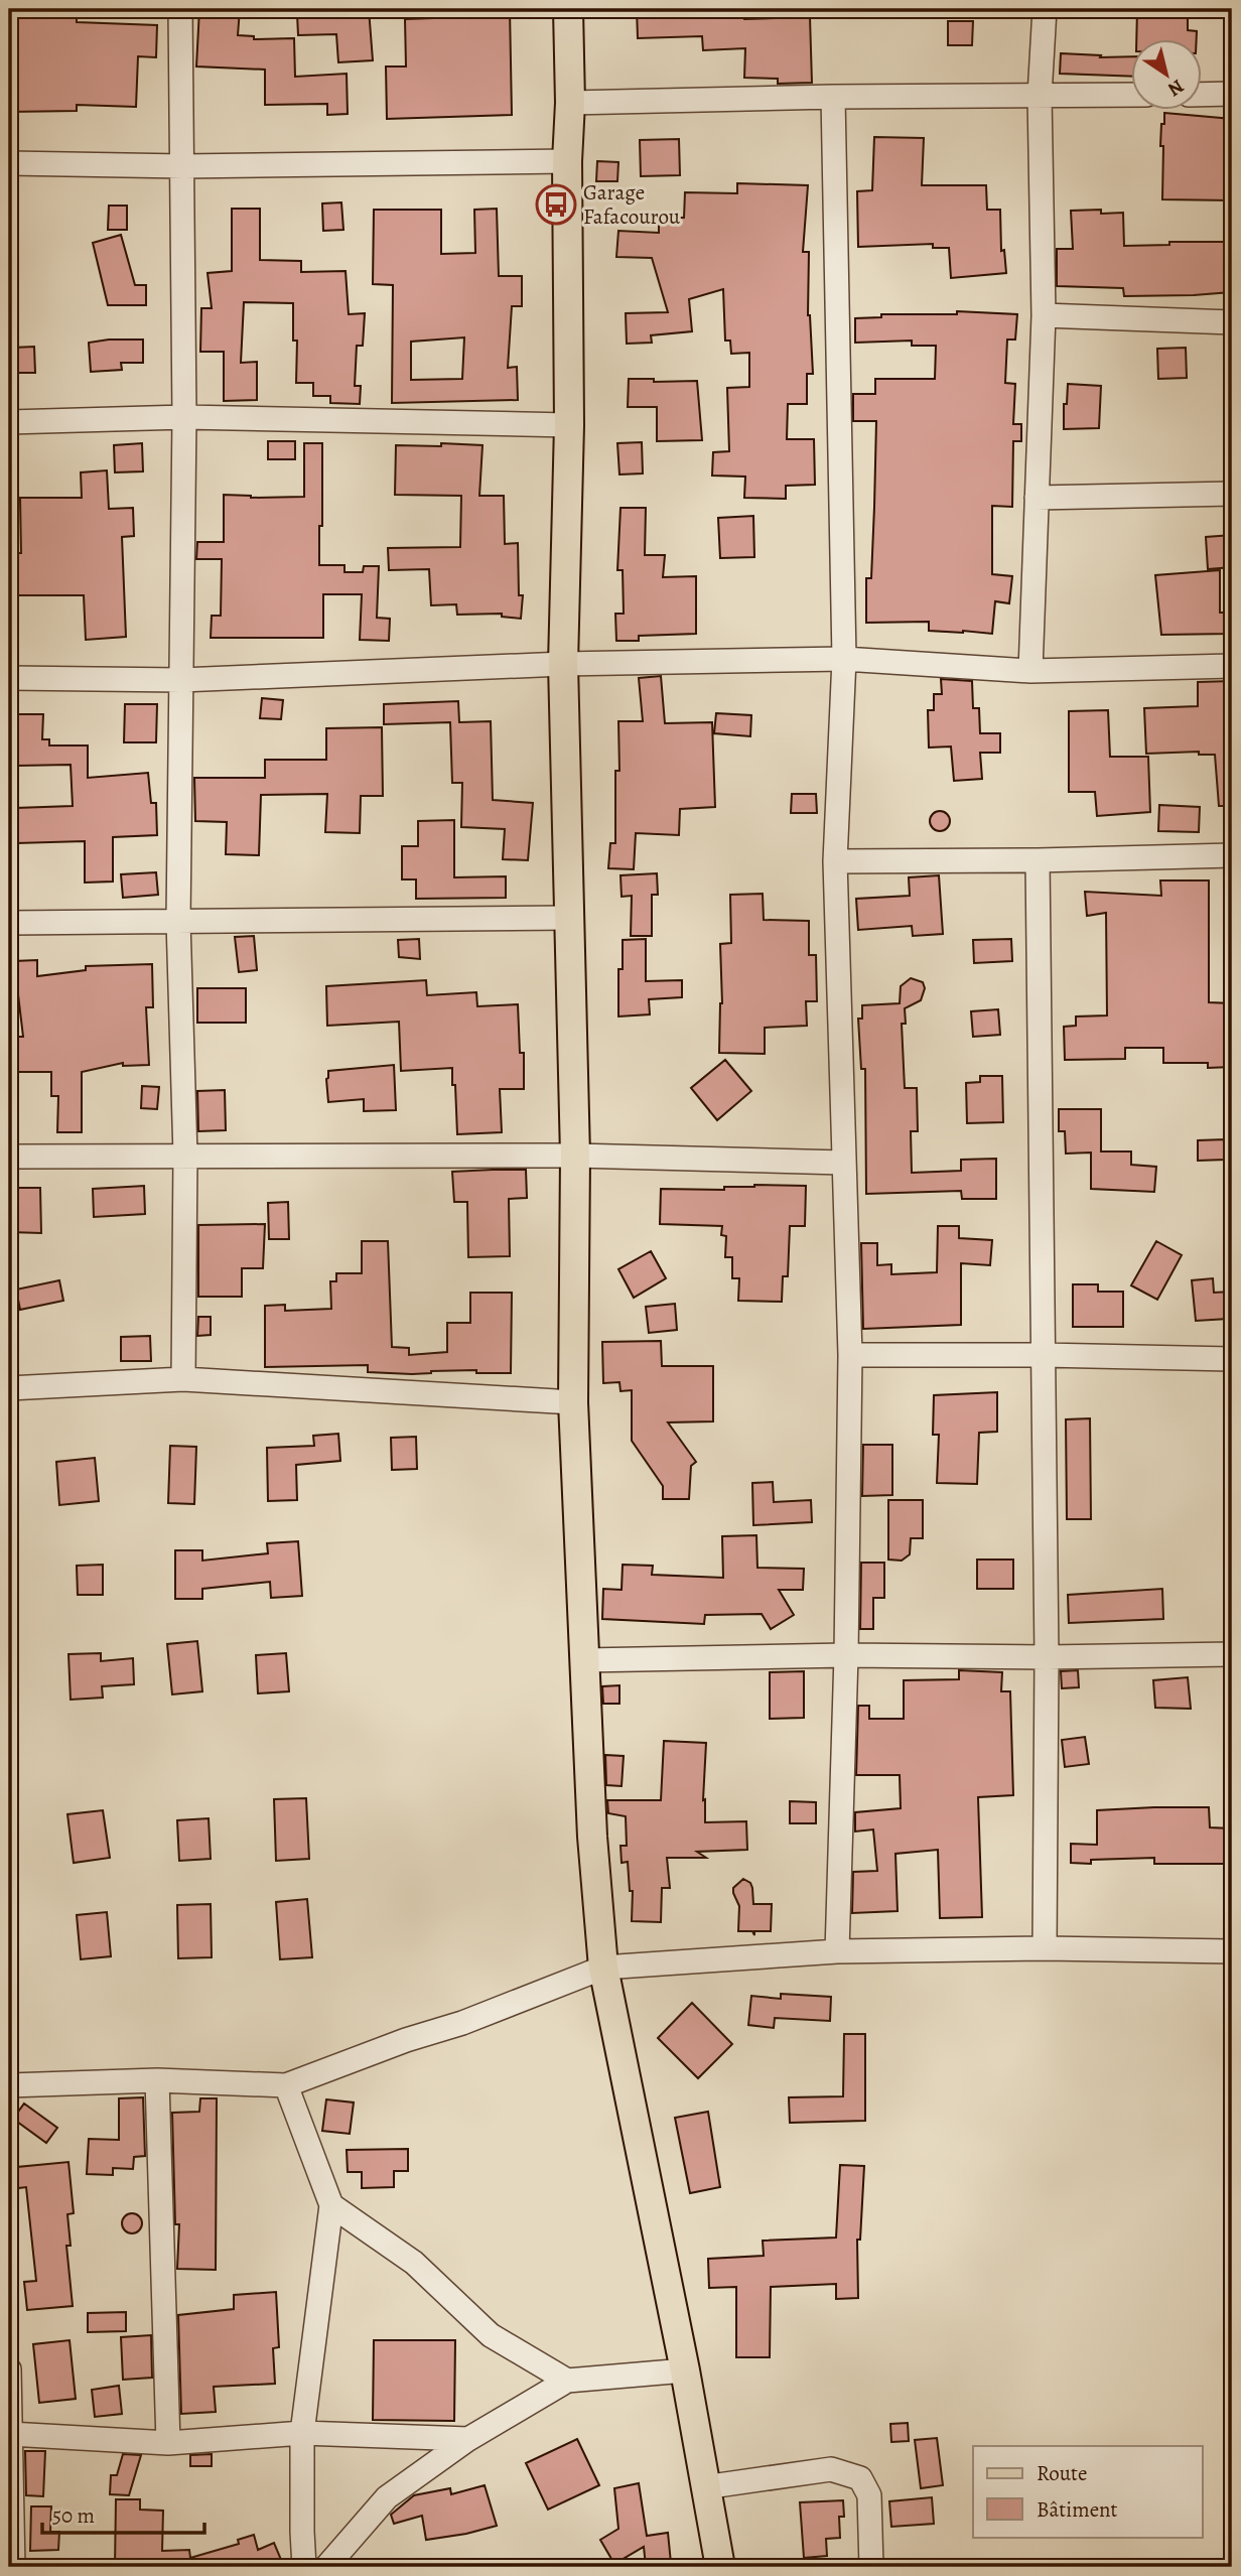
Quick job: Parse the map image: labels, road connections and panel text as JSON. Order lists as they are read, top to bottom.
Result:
{
  "places": {
    "bus stop": ["Garage Fafacourou"]
  },
  "legend": ["Route", "Bâtiment"],
  "scale_bar": "50 m",
  "north": "bottom right"
}
